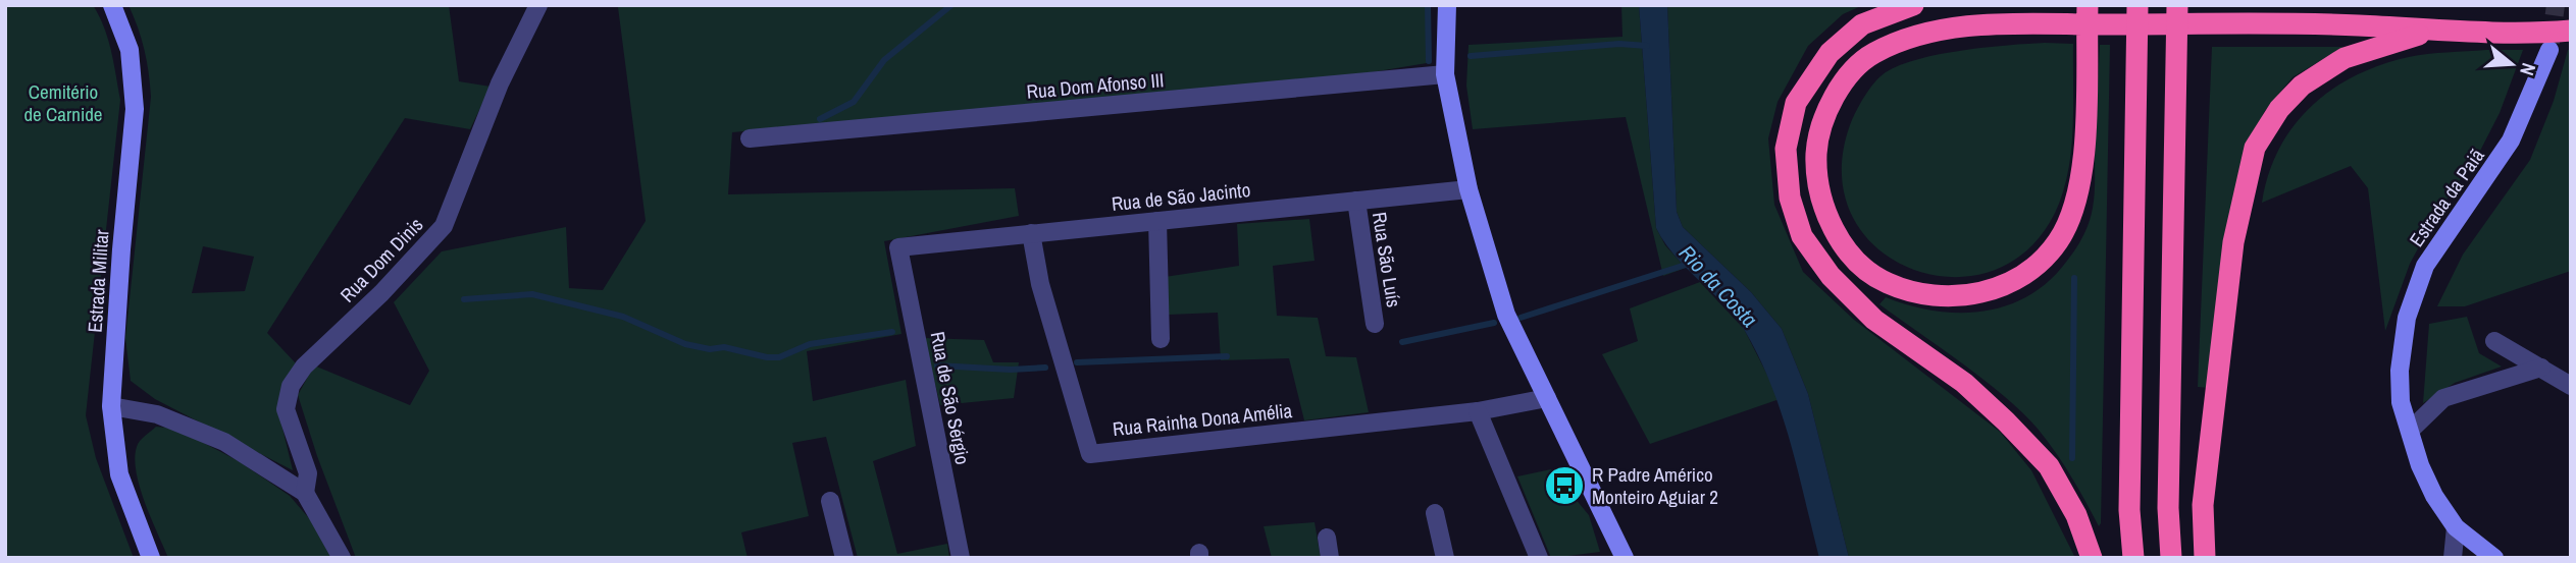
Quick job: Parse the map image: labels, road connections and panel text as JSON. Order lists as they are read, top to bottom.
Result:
{
  "streets": {
    "street": [
      "Rua Dom Afonso III",
      "Rua de São Jacinto",
      "Estrada da Paiã",
      "Rua Dom Dinis",
      "Rua São Luís",
      "Estrada Militar",
      "Rua de São Sérgio",
      "Rua Rainha Dona Amélia"
    ]
  },
  "crossings": [
    ["Rua de São Jacinto", "Rua São Luís"],
    ["Rua de São Jacinto", "Rua de São Sérgio"],
    ["Rua de São Jacinto", "Rua Rainha Dona Amélia"]
  ],
  "water": ["Rio da Costa"],
  "parks": ["Cemitério de Carnide"],
  "places": {
    "bus stop": ["R Padre Américo Monteiro Aguiar 2"]
  },
  "north": "right"
}
